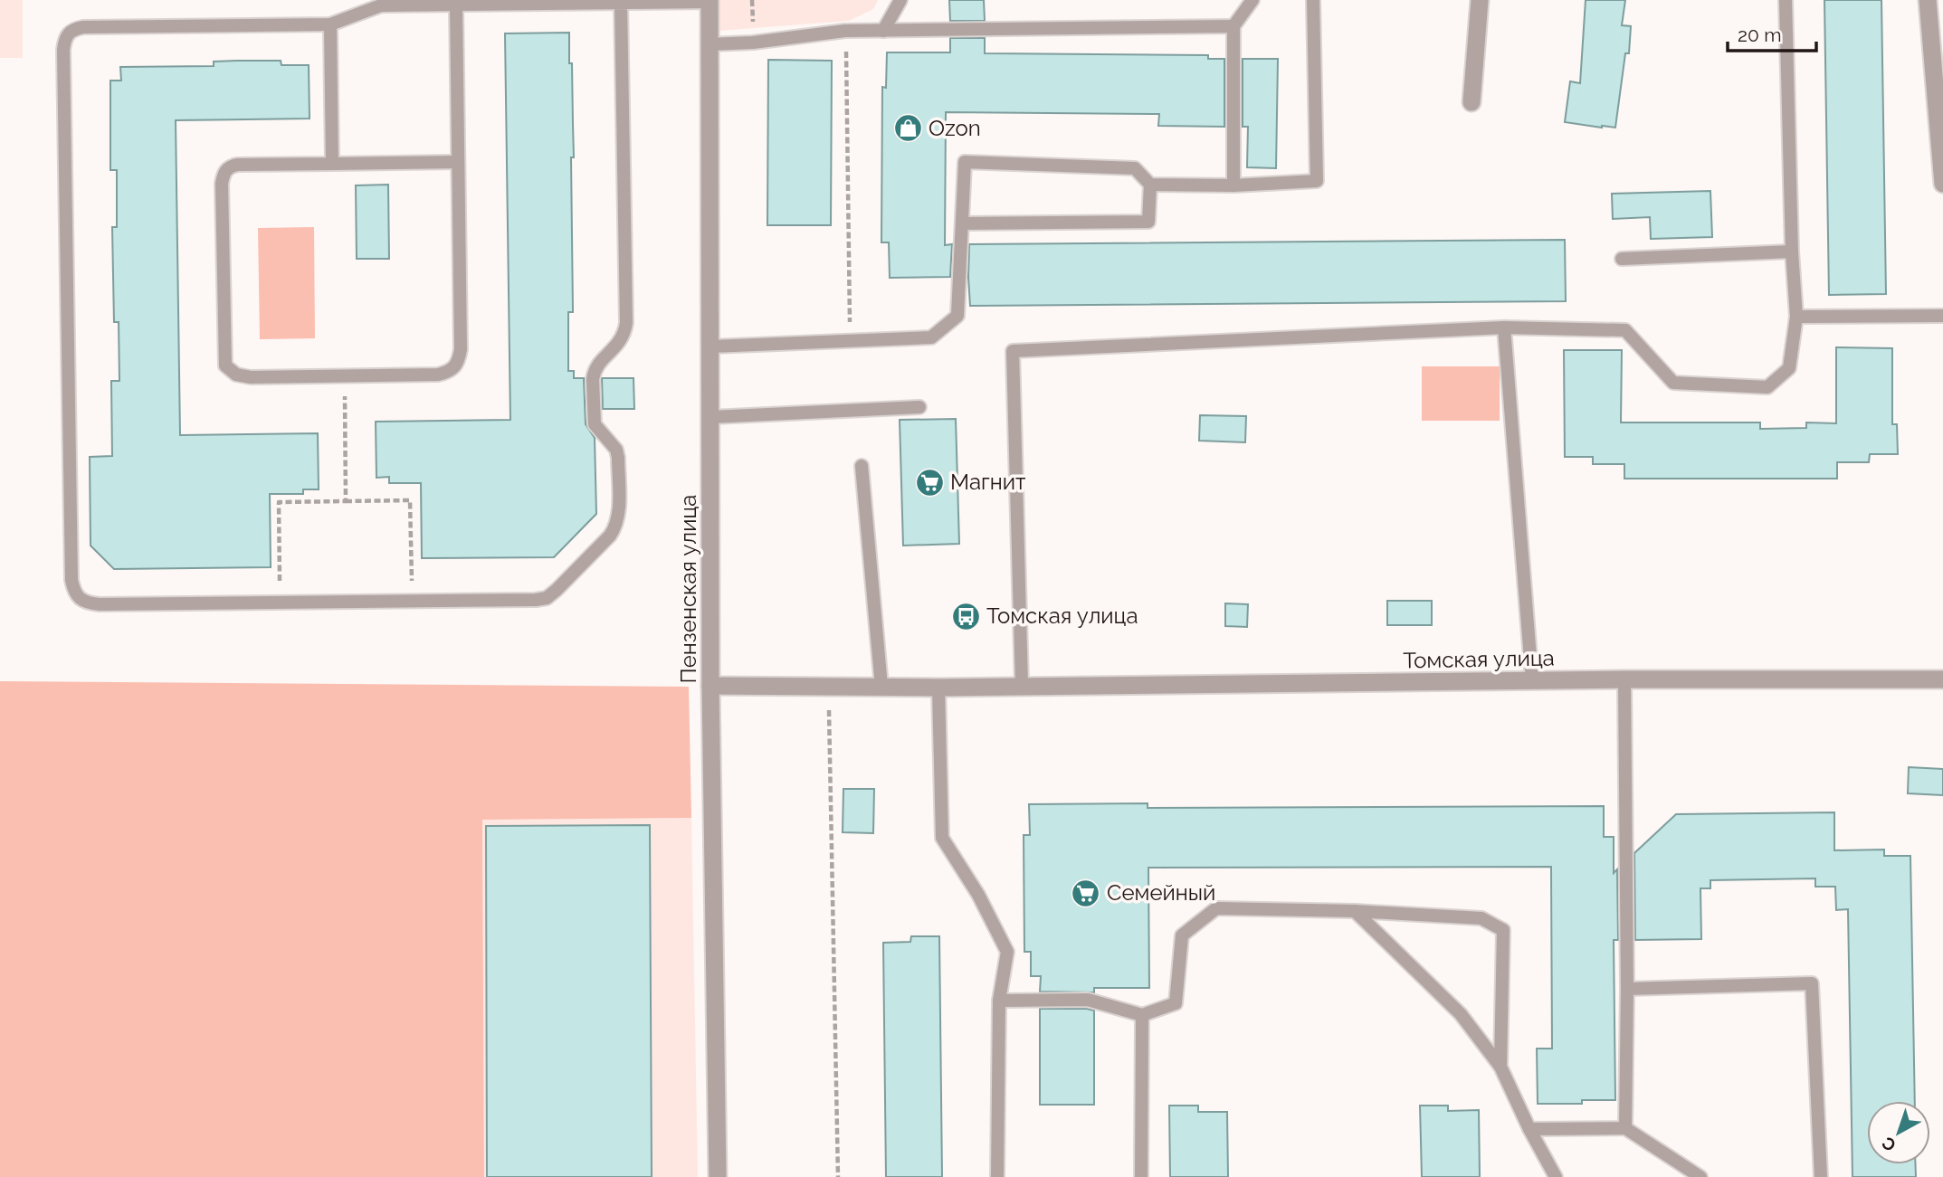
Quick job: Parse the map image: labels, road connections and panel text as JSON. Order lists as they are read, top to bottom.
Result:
{
  "streets": {
    "street": ["Пензенская улица", "Томская улица"]
  },
  "crossings": [
    ["Пензенская улица", "Томская улица"]
  ],
  "places": {
    "shop": ["Ozon"],
    "supermarket": ["Магнит", "Семейный"],
    "bus stop": ["Томская улица"]
  },
  "scale_bar": "20 m",
  "north": "bottom left"
}
